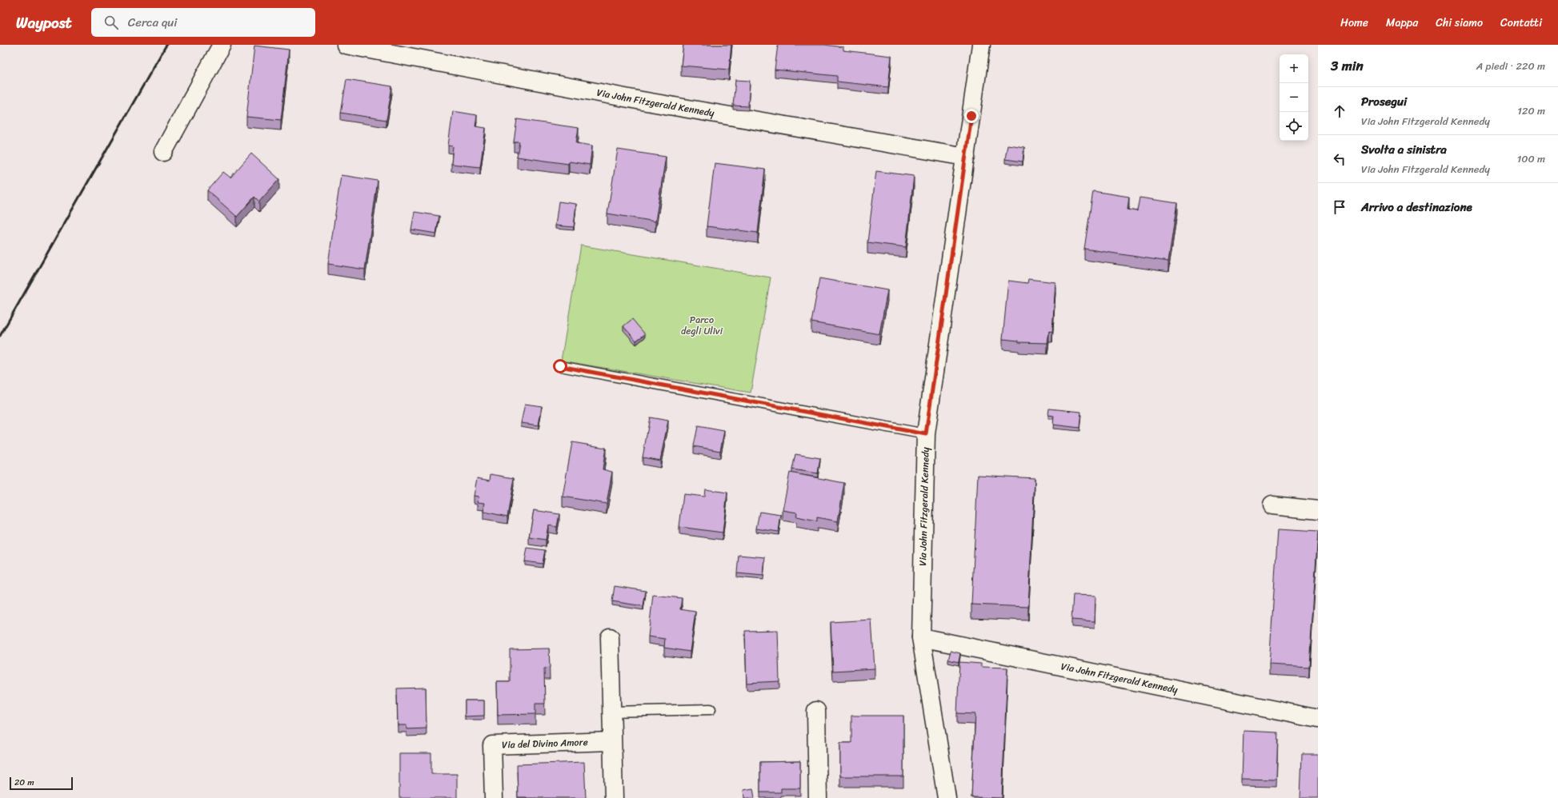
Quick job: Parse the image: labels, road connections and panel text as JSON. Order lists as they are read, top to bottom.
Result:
{
  "streets": {
    "street": ["Via John Fitzgerald Kennedy", "Via del Divino Amore"]
  },
  "parks": ["Parco degli Ulivi"],
  "scale_bar": "20 m",
  "page": {
    "header": "Waypost",
    "search": "Cerca qui",
    "nav": [
      "Home",
      "Mappa",
      "Chi siamo",
      "Contatti"
    ],
    "heading": ["3 min", "A piedi · 220 m"],
    "map_buttons": ["+", "−"],
    "list": [
      ["Prosegui", "Via John Fitzgerald Kennedy", "120 m"],
      ["Svolta a sinistra", "Via John Fitzgerald Kennedy", "100 m"],
      "Arrivo a destinazione"
    ],
    "scale": "20 m"
  }
}
